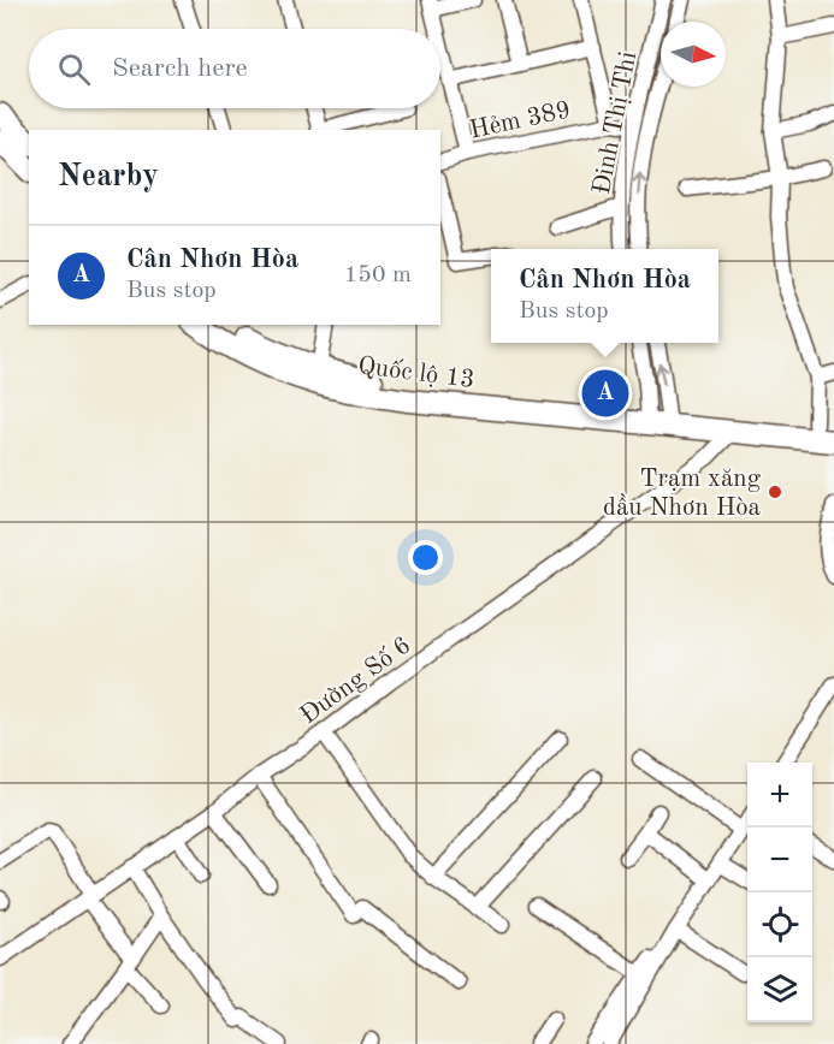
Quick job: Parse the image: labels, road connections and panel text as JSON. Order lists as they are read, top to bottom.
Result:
{
  "streets": {
    "highway": ["Quốc lộ 13"],
    "street": ["Hẻm 389", "Đinh Thị Thi", "Đường Số 6"]
  },
  "crossings": [
    ["Quốc lộ 13", "Đường Số 6"]
  ],
  "places": ["Trạm xăng dầu Nhơn Hòa"],
  "north": "right",
  "page": {
    "search": "Search here",
    "heading": "Nearby",
    "list": [
      {
        "mark": "A",
        "name": "Cân Nhơn Hòa",
        "note": "Bus stop",
        "value": "150 m"
      }
    ],
    "popup": ["Cân Nhơn Hòa", "Bus stop"],
    "pins": "A",
    "map_buttons": ["+", "−"]
  }
}
